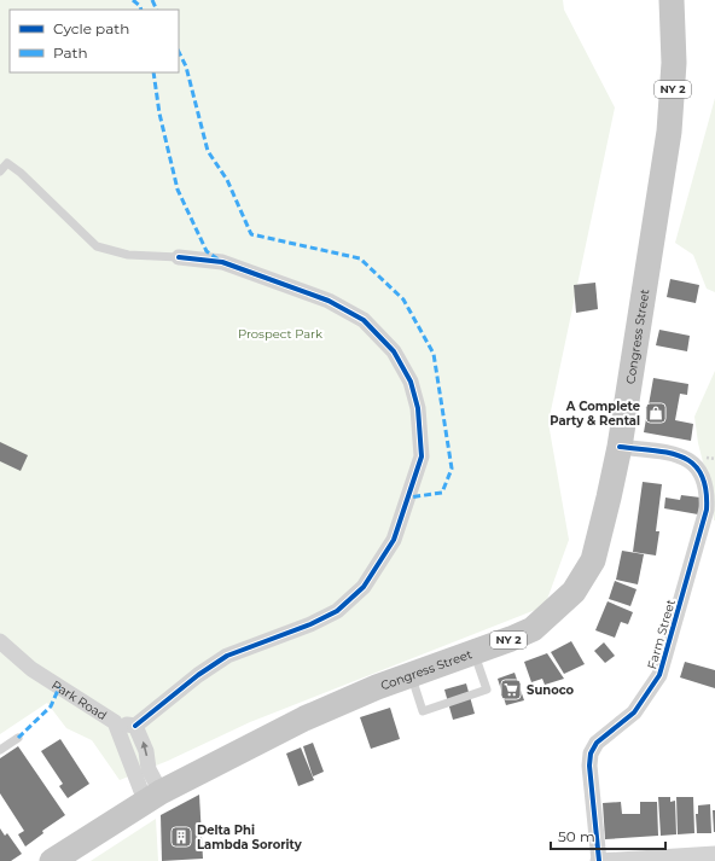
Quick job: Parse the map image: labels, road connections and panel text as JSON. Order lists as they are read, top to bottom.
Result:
{
  "streets": {
    "main road": ["NY 2", "Congress Street"],
    "street": ["Farm Street", "Park Road"]
  },
  "crossings": [
    ["Congress Street", "Farm Street"],
    ["Congress Street", "Park Road"]
  ],
  "parks": ["Prospect Park"],
  "places": {
    "shop": ["A Complete Party & Rental"],
    "supermarket": ["Sunoco"],
    "building": ["Delta Phi Lambda Sorority"]
  },
  "legend": ["Cycle path", "Path"],
  "scale_bar": "50 m"
}
